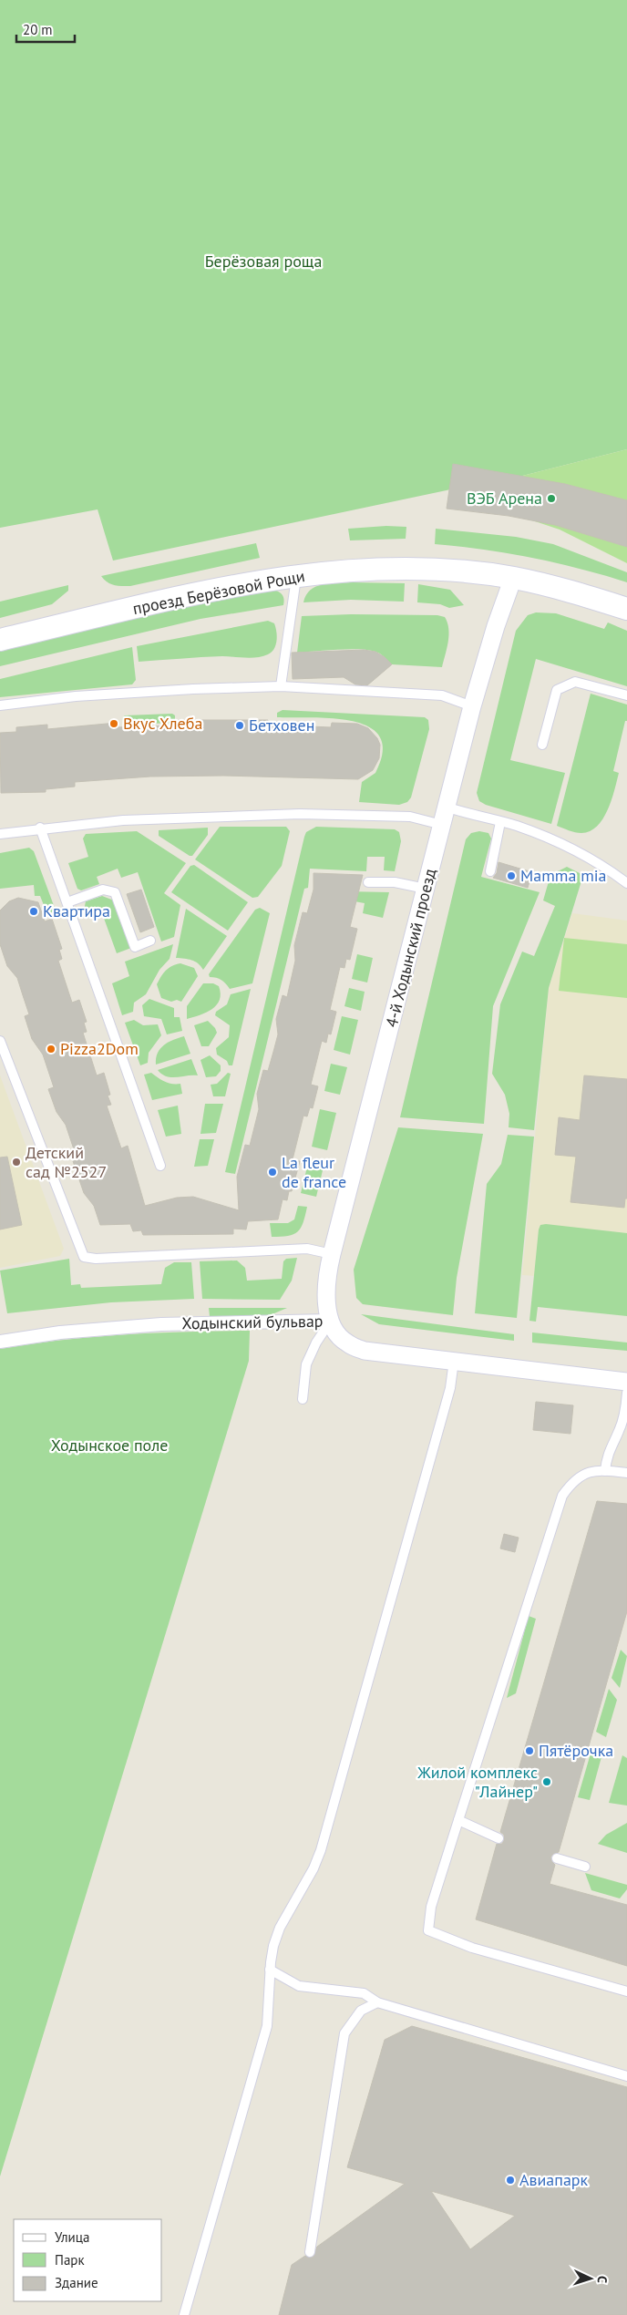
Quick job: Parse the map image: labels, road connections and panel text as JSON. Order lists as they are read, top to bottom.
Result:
{
  "streets": {
    "street": ["проезд Берёзовой Рощи", "4-й Ходынский проезд", "Ходынский бульвар"]
  },
  "crossings": [
    ["проезд Берёзовой Рощи", "4-й Ходынский проезд"],
    ["4-й Ходынский проезд", "Ходынский бульвар"]
  ],
  "parks": ["Берёзовая роща", "Ходынское поле"],
  "places": [
    "ВЭБ Арена",
    "Вкус Хлеба",
    "Бетховен",
    "Mamma mia",
    "Квартира",
    "Pizza2Dom",
    "Детский сад №2527",
    "La fleur de france",
    "Пятёрочка",
    "Жилой комплекс \"Лайнер\"",
    "Авиапарк"
  ],
  "legend": ["Улица", "Парк", "Здание"],
  "scale_bar": "20 m",
  "north": "right"
}
